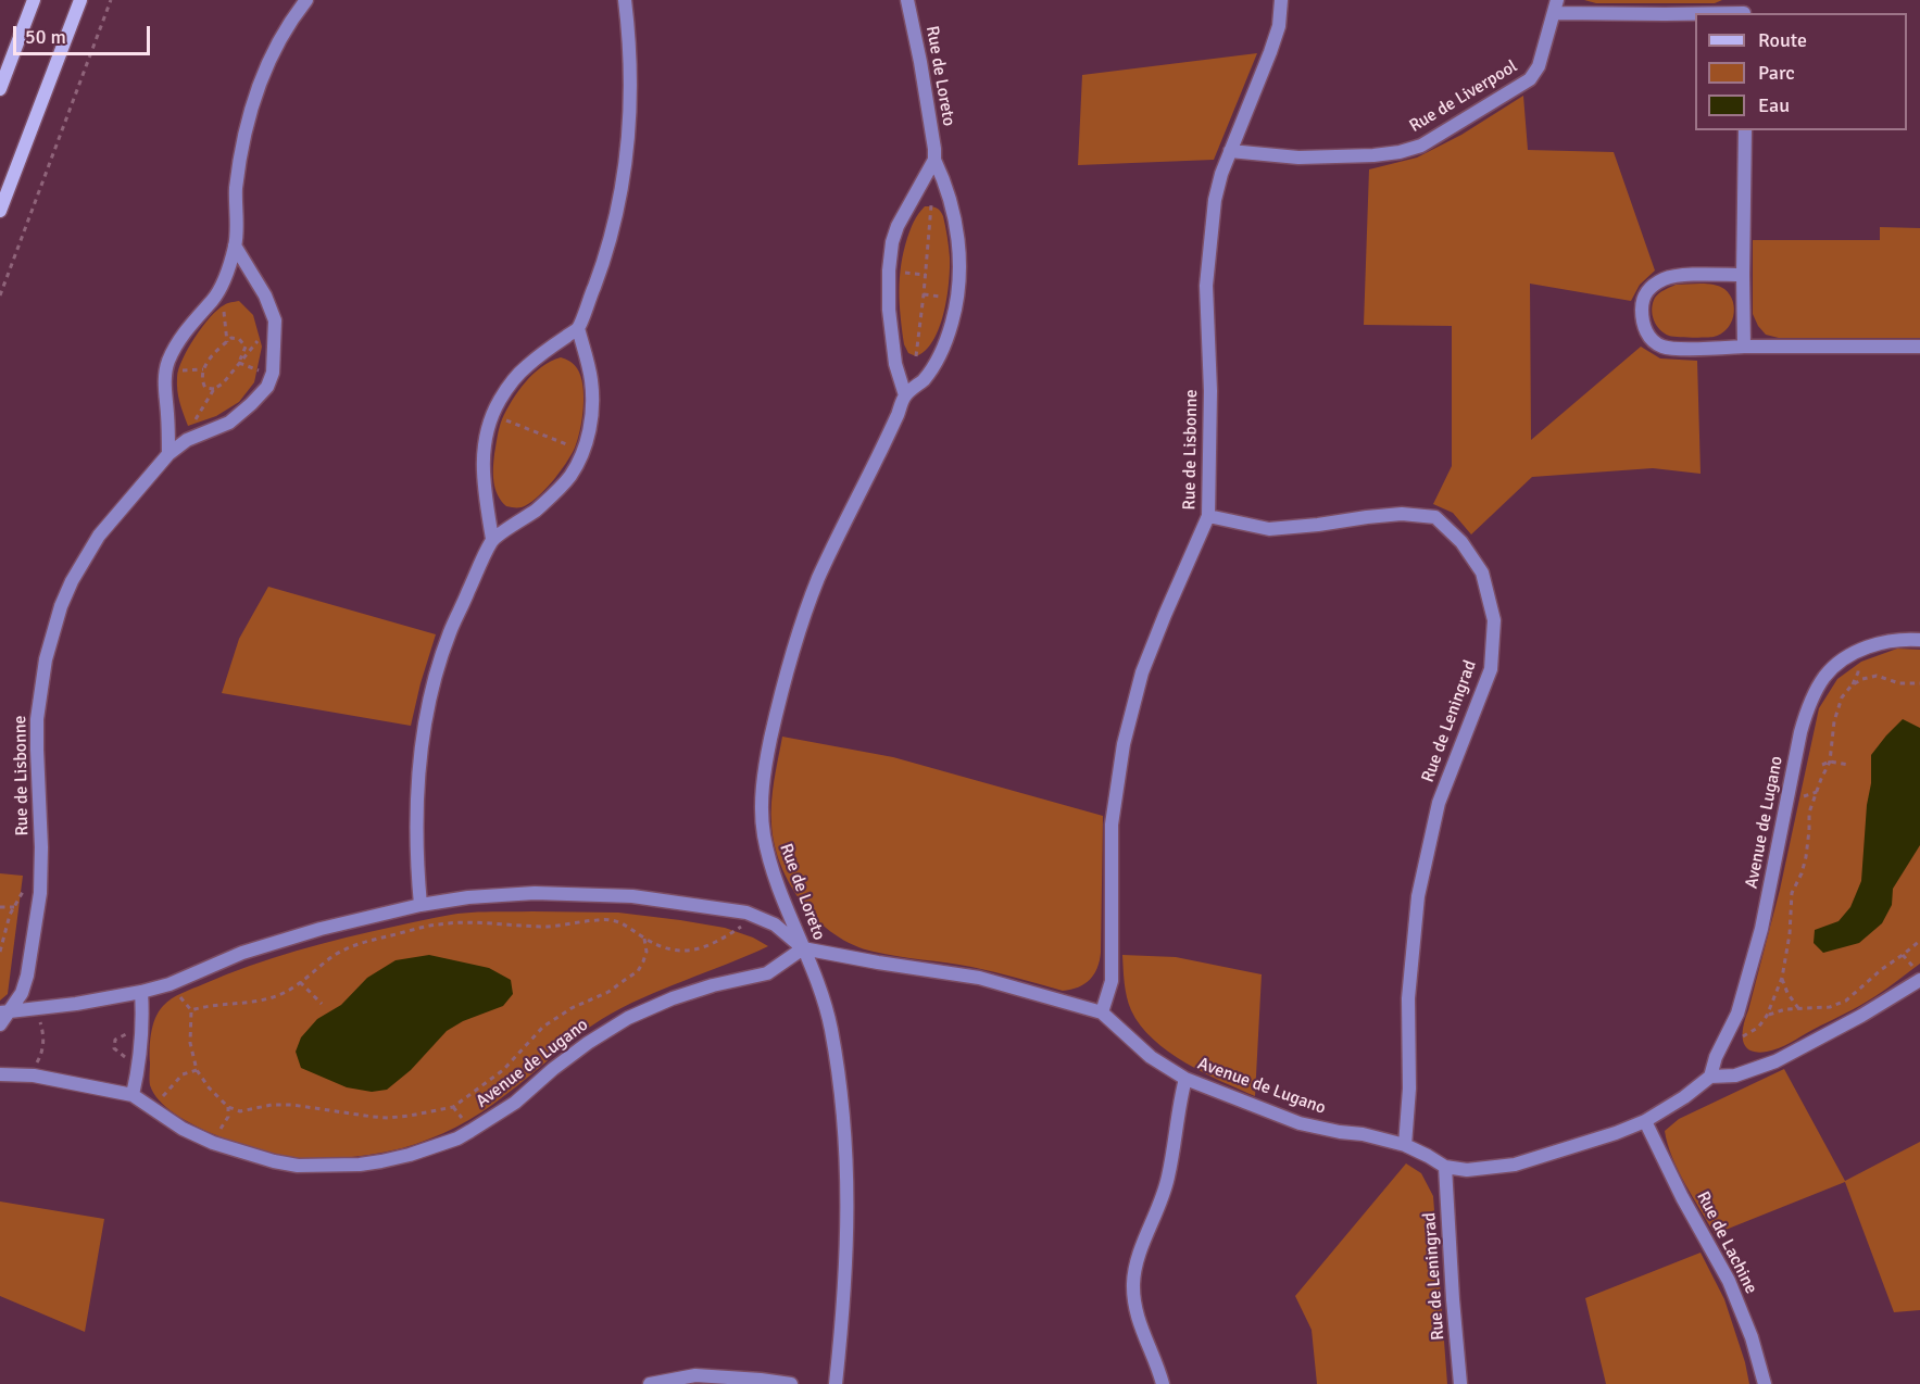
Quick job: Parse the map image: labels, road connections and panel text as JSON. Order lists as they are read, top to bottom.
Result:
{
  "streets": {
    "street": [
      "Rue de Loreto",
      "Rue de Liverpool",
      "Rue de Lisbonne",
      "Rue de Leningrad",
      "Avenue de Lugano",
      "Rue de Lachine"
    ]
  },
  "crossings": [
    ["Rue de Loreto", "Avenue de Lugano"],
    ["Rue de Liverpool", "Rue de Lisbonne"],
    ["Rue de Lisbonne", "Rue de Leningrad"],
    ["Rue de Lisbonne", "Avenue de Lugano"],
    ["Rue de Leningrad", "Avenue de Lugano"],
    ["Avenue de Lugano", "Rue de Lachine"]
  ],
  "legend": ["Route", "Parc", "Eau"],
  "scale_bar": "50 m"
}
